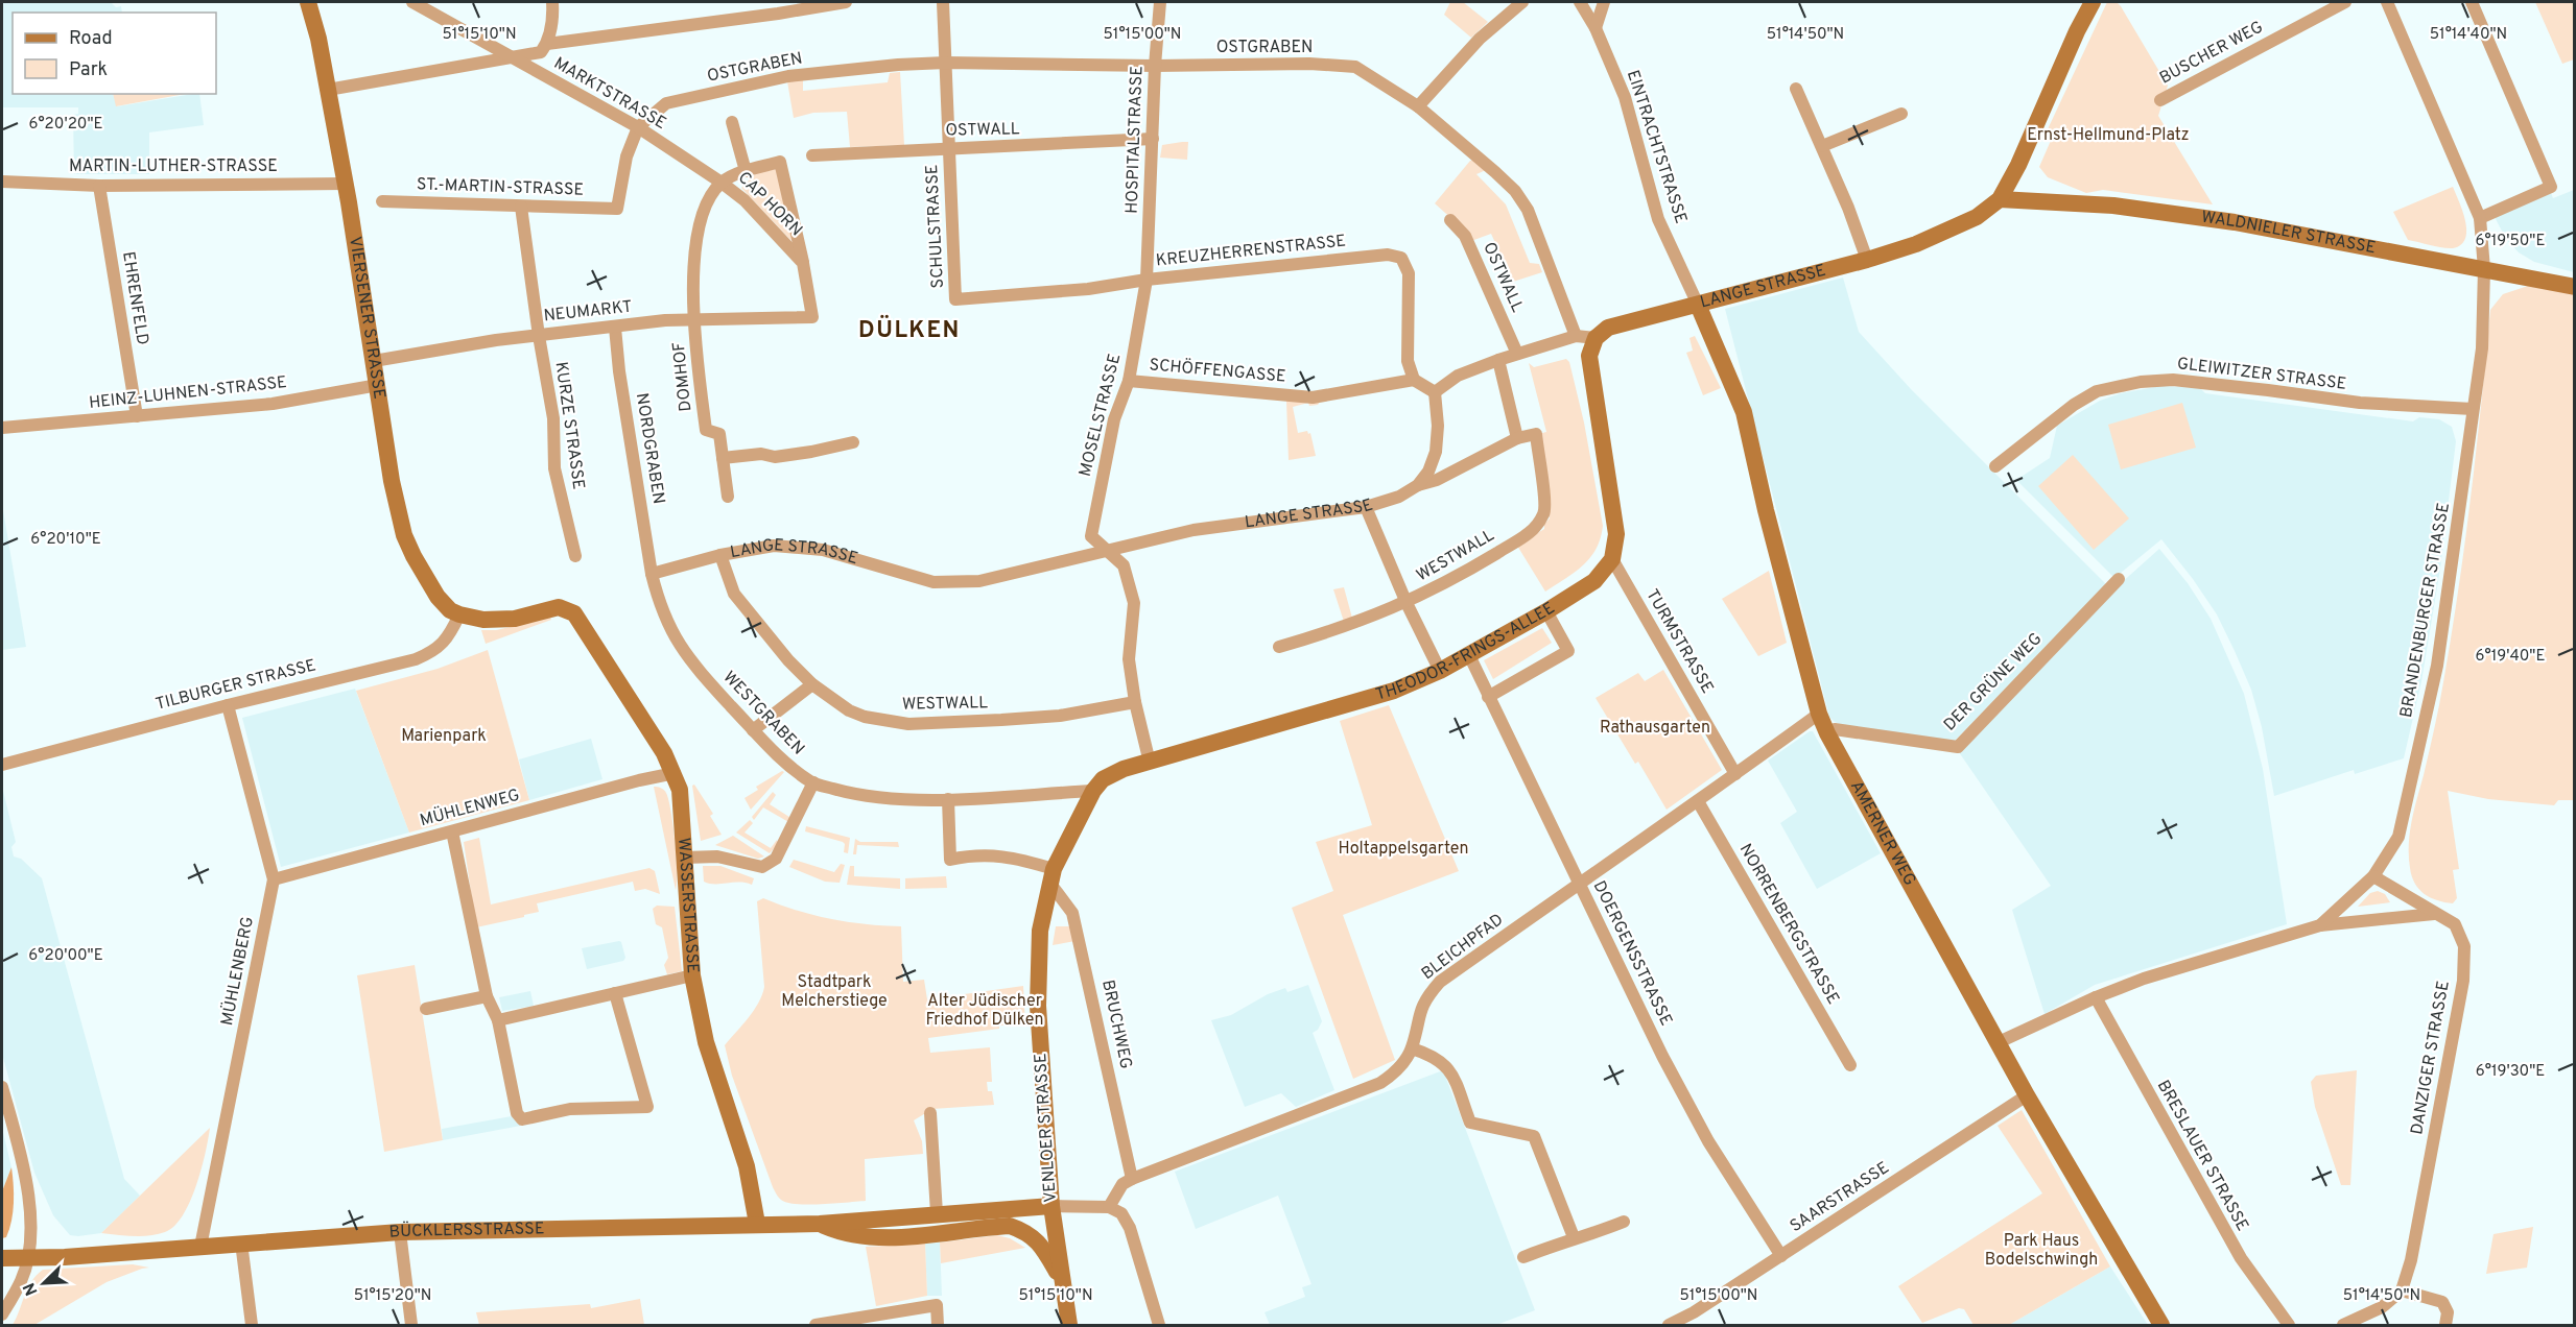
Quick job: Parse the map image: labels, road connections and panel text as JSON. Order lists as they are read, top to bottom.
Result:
{
  "streets": {
    "main road": [
      "WALDNIELER STRASSE",
      "LANGE STRASSE",
      "VIERSENER STRASSE",
      "THEODOR-FRINGS-ALLEE",
      "AMERNER WEG",
      "WASSERSTRASSE",
      "VENLOER STRASSE",
      "BÜCKLERSSTRASSE"
    ],
    "street": [
      "OSTGRABEN",
      "BUSCHER WEG",
      "MARKTSTRASSE",
      "OSTWALL",
      "HOSPITALSTRASSE",
      "EINTRACHTSTRASSE",
      "MARTIN-LUTHER-STRASSE",
      "ST.-MARTIN-STRASSE",
      "CAP HORN",
      "SCHULSTRASSE",
      "KREUZHERRENSTRASSE",
      "EHRENFELD",
      "NEUMARKT",
      "SCHÖFFENGASSE",
      "GLEIWITZER STRASSE",
      "DOMHOF",
      "HEINZ-LUHNEN-STRASSE",
      "MOSELSTRASSE",
      "KURZE STRASSE",
      "NORDGRABEN",
      "WESTWALL",
      "BRANDENBURGER STRASSE",
      "TURMSTRASSE",
      "DER GRÜNE WEG",
      "TILBURGER STRASSE",
      "WESTGRABEN",
      "MÜHLENWEG",
      "NORRENBERGSTRASSE",
      "BLEICHPFAD",
      "DOERGENSSTRASSE",
      "MÜHLENBERG",
      "BRUCHWEG",
      "DANZIGER STRASSE",
      "BRESLAUER STRASSE",
      "SAARSTRASSE"
    ]
  },
  "crossings": [
    ["OSTGRABEN", "MARKTSTRASSE"],
    ["OSTGRABEN", "HOSPITALSTRASSE"],
    ["OSTGRABEN", "ST.-MARTIN-STRASSE"],
    ["OSTGRABEN", "SCHULSTRASSE"],
    ["MARKTSTRASSE", "ST.-MARTIN-STRASSE"],
    ["MARKTSTRASSE", "CAP HORN"],
    ["OSTWALL", "HOSPITALSTRASSE"],
    ["OSTWALL", "SCHULSTRASSE"],
    ["HOSPITALSTRASSE", "KREUZHERRENSTRASSE"],
    ["HOSPITALSTRASSE", "MOSELSTRASSE"],
    ["EINTRACHTSTRASSE", "LANGE STRASSE"],
    ["EINTRACHTSTRASSE", "AMERNER WEG"],
    ["MARTIN-LUTHER-STRASSE", "EHRENFELD"],
    ["MARTIN-LUTHER-STRASSE", "VIERSENER STRASSE"],
    ["ST.-MARTIN-STRASSE", "NEUMARKT"],
    ["CAP HORN", "NEUMARKT"],
    ["SCHULSTRASSE", "KREUZHERRENSTRASSE"],
    ["WALDNIELER STRASSE", "LANGE STRASSE"],
    ["WALDNIELER STRASSE", "BRANDENBURGER STRASSE"],
    ["KREUZHERRENSTRASSE", "SCHÖFFENGASSE"],
    ["KREUZHERRENSTRASSE", "MOSELSTRASSE"],
    ["LANGE STRASSE", "MOSELSTRASSE"],
    ["LANGE STRASSE", "NORDGRABEN"],
    ["LANGE STRASSE", "WESTWALL"],
    ["LANGE STRASSE", "WESTGRABEN"],
    ["LANGE STRASSE", "AMERNER WEG"],
    ["EHRENFELD", "HEINZ-LUHNEN-STRASSE"],
    ["NEUMARKT", "DOMHOF"],
    ["NEUMARKT", "KURZE STRASSE"],
    ["NEUMARKT", "NORDGRABEN"],
    ["VIERSENER STRASSE", "HEINZ-LUHNEN-STRASSE"],
    ["VIERSENER STRASSE", "TILBURGER STRASSE"],
    ["VIERSENER STRASSE", "WASSERSTRASSE"],
    ["SCHÖFFENGASSE", "MOSELSTRASSE"],
    ["GLEIWITZER STRASSE", "BRANDENBURGER STRASSE"],
    ["NORDGRABEN", "WESTGRABEN"],
    ["BRANDENBURGER STRASSE", "AMERNER WEG"],
    ["BRANDENBURGER STRASSE", "DANZIGER STRASSE"],
    ["BRANDENBURGER STRASSE", "BRESLAUER STRASSE"],
    ["TURMSTRASSE", "THEODOR-FRINGS-ALLEE"],
    ["TURMSTRASSE", "BLEICHPFAD"],
    ["THEODOR-FRINGS-ALLEE", "WESTGRABEN"],
    ["THEODOR-FRINGS-ALLEE", "DOERGENSSTRASSE"],
    ["THEODOR-FRINGS-ALLEE", "VENLOER STRASSE"],
    ["DER GRÜNE WEG", "AMERNER WEG"],
    ["TILBURGER STRASSE", "WASSERSTRASSE"],
    ["TILBURGER STRASSE", "MÜHLENBERG"],
    ["WESTGRABEN", "VENLOER STRASSE"],
    ["MÜHLENWEG", "WASSERSTRASSE"],
    ["MÜHLENWEG", "MÜHLENBERG"],
    ["AMERNER WEG", "BLEICHPFAD"],
    ["AMERNER WEG", "SAARSTRASSE"],
    ["WASSERSTRASSE", "BÜCKLERSSTRASSE"],
    ["NORRENBERGSTRASSE", "BLEICHPFAD"],
    ["BLEICHPFAD", "DOERGENSSTRASSE"],
    ["BLEICHPFAD", "BRUCHWEG"],
    ["DOERGENSSTRASSE", "SAARSTRASSE"],
    ["MÜHLENBERG", "BÜCKLERSSTRASSE"],
    ["BRUCHWEG", "VENLOER STRASSE"],
    ["VENLOER STRASSE", "BÜCKLERSSTRASSE"]
  ],
  "districts": ["DÜLKEN"],
  "parks": [
    "Ernst-Hellmund-Platz",
    "Rathausgarten",
    "Marienpark",
    "Holtappelsgarten",
    "Stadtpark Melcherstiege",
    "Alter Jüdischer Friedhof Dülken",
    "Park Haus Bodelschwingh"
  ],
  "legend": ["Road", "Park"],
  "north": "bottom left",
  "coordinates": [
    "51°15'10\"N",
    "51°15'00\"N",
    "51°14'50\"N",
    "51°14'40\"N",
    "6°20'20\"E",
    "6°19'50\"E",
    "6°20'10\"E",
    "6°19'40\"E",
    "6°20'00\"E",
    "6°19'30\"E",
    "51°15'20\"N"
  ]
}
